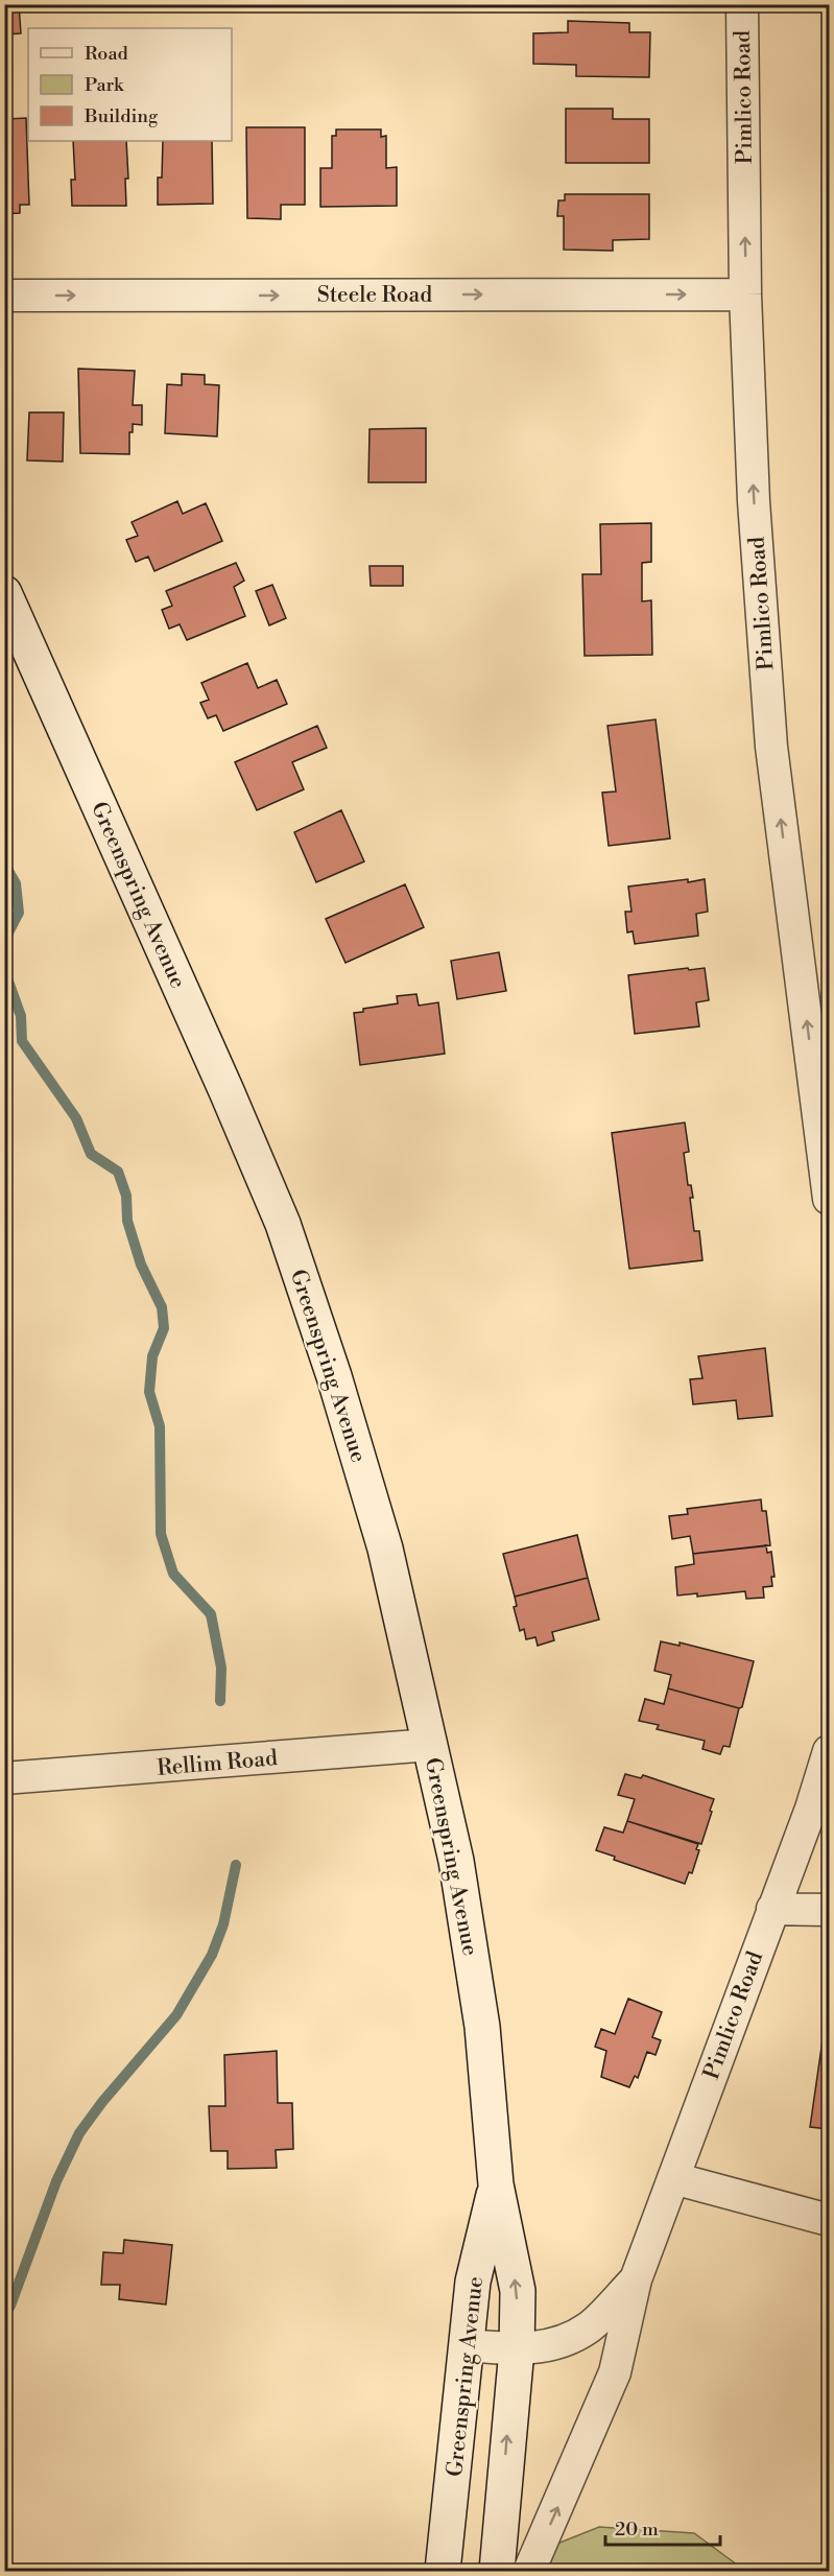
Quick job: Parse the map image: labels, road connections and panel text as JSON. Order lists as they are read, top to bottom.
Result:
{
  "streets": {
    "main road": ["Greenspring Avenue"],
    "street": ["Pimlico Road", "Steele Road", "Rellim Road"]
  },
  "crossings": [
    ["Pimlico Road", "Steele Road"],
    ["Pimlico Road", "Greenspring Avenue"],
    ["Greenspring Avenue", "Rellim Road"]
  ],
  "one_way": ["Pimlico Road", "Steele Road"],
  "legend": ["Road", "Park", "Building"],
  "scale_bar": "20 m"
}
